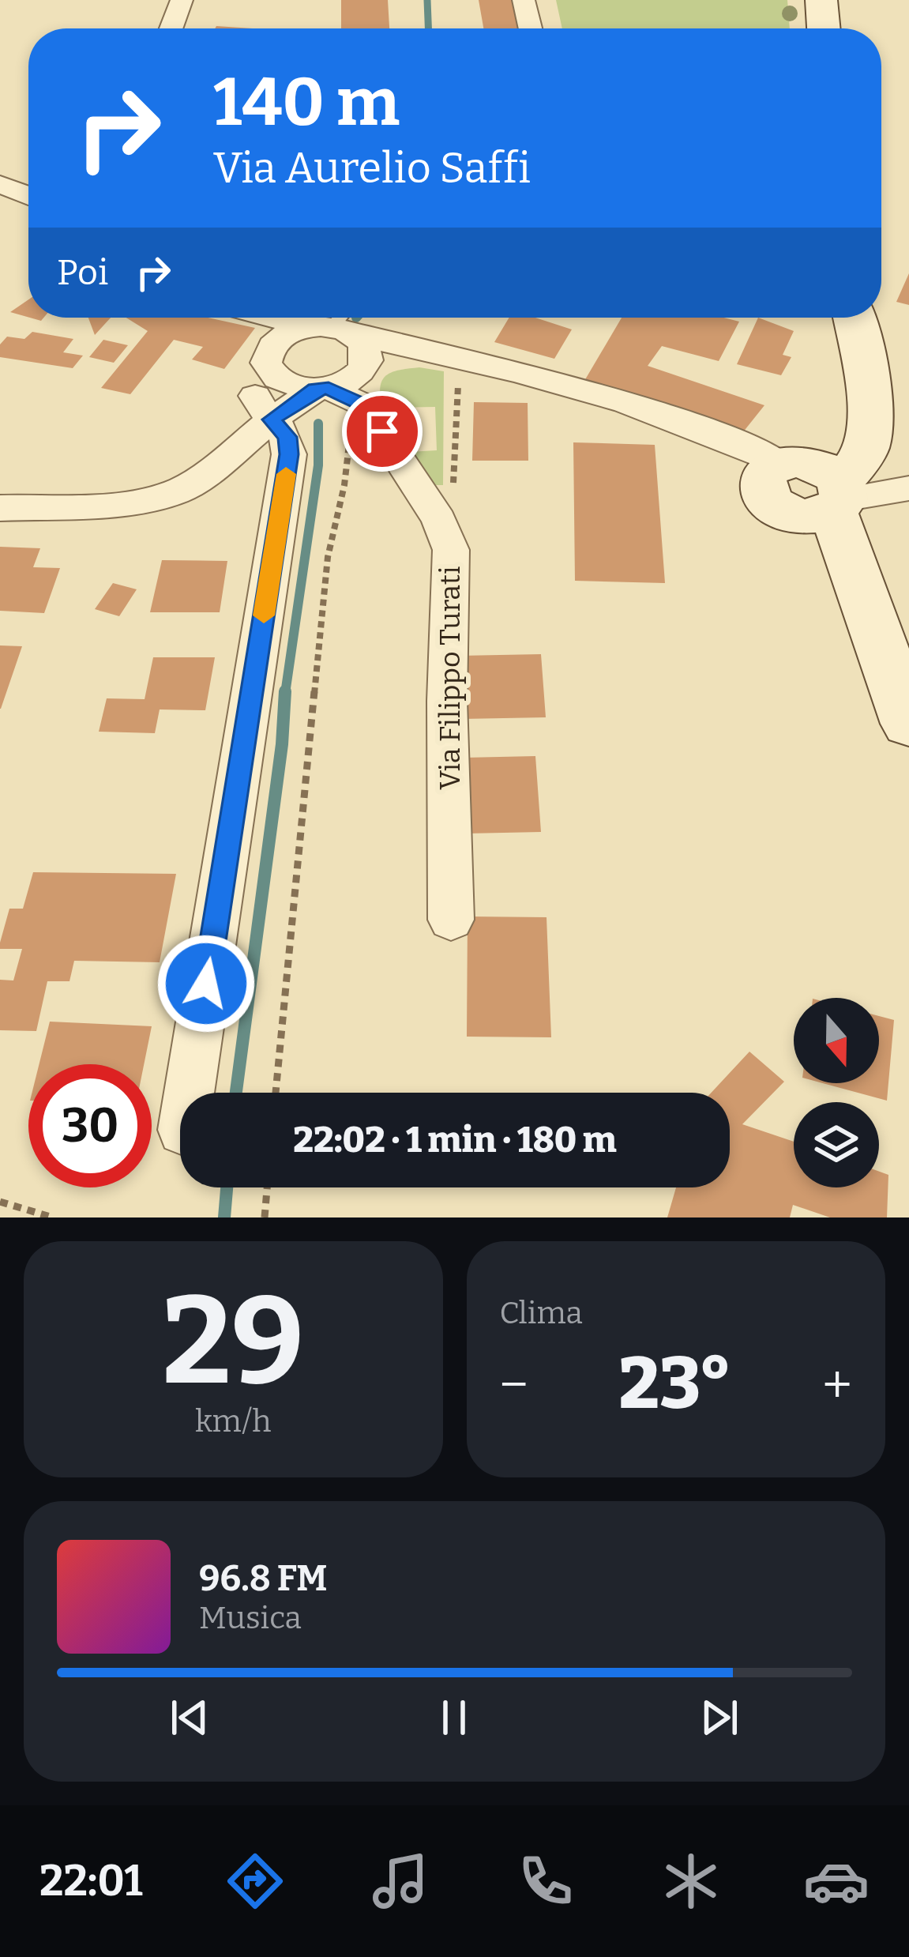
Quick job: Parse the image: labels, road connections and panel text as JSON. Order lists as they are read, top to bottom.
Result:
{
  "streets": {
    "street": ["Via Filippo Turati"]
  },
  "north": "bottom",
  "page": {
    "turn": ["140 m", "Via Aurelio Saffi"],
    "then": "Poi",
    "limit": "30",
    "trip": "22:02 · 1 min · 180 m",
    "tile": [
      ["29", "km/h"],
      "Clima"
    ],
    "heat": ["−", "23°", "+"],
    "song": ["96.8 FM", "Musica"],
    "tabs": "22:01"
  }
}
